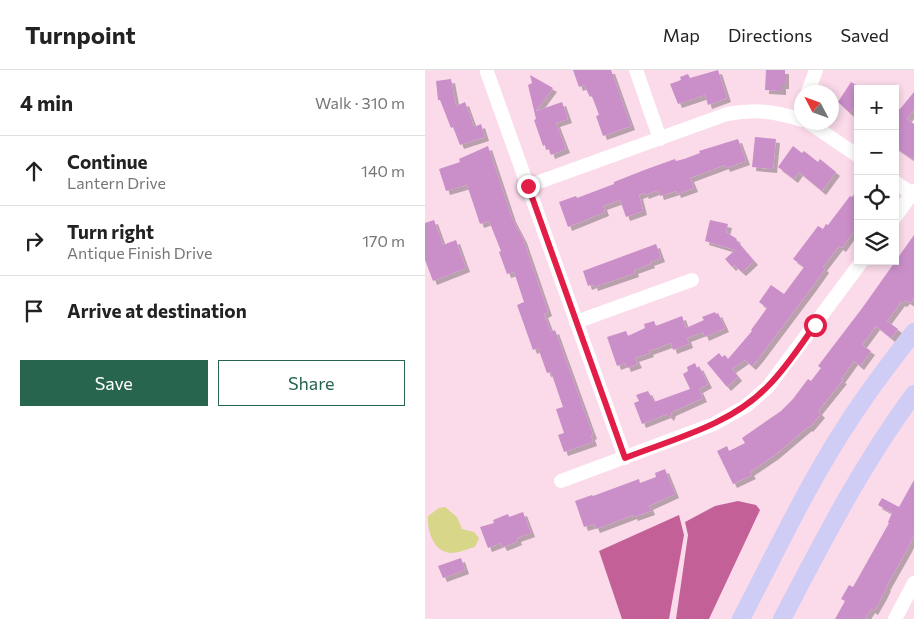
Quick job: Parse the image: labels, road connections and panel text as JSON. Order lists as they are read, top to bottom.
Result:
{
  "north": "top left",
  "page": {
    "header": "Turnpoint",
    "nav": ["Map", "Directions", "Saved"],
    "heading": ["4 min", "Walk · 310 m"],
    "map_buttons": ["+", "−"],
    "list": [
      ["Continue", "Lantern Drive", "140 m"],
      ["Turn right", "Antique Finish Drive", "170 m"],
      "Arrive at destination"
    ],
    "buttons": ["Save", "Share"]
  }
}
